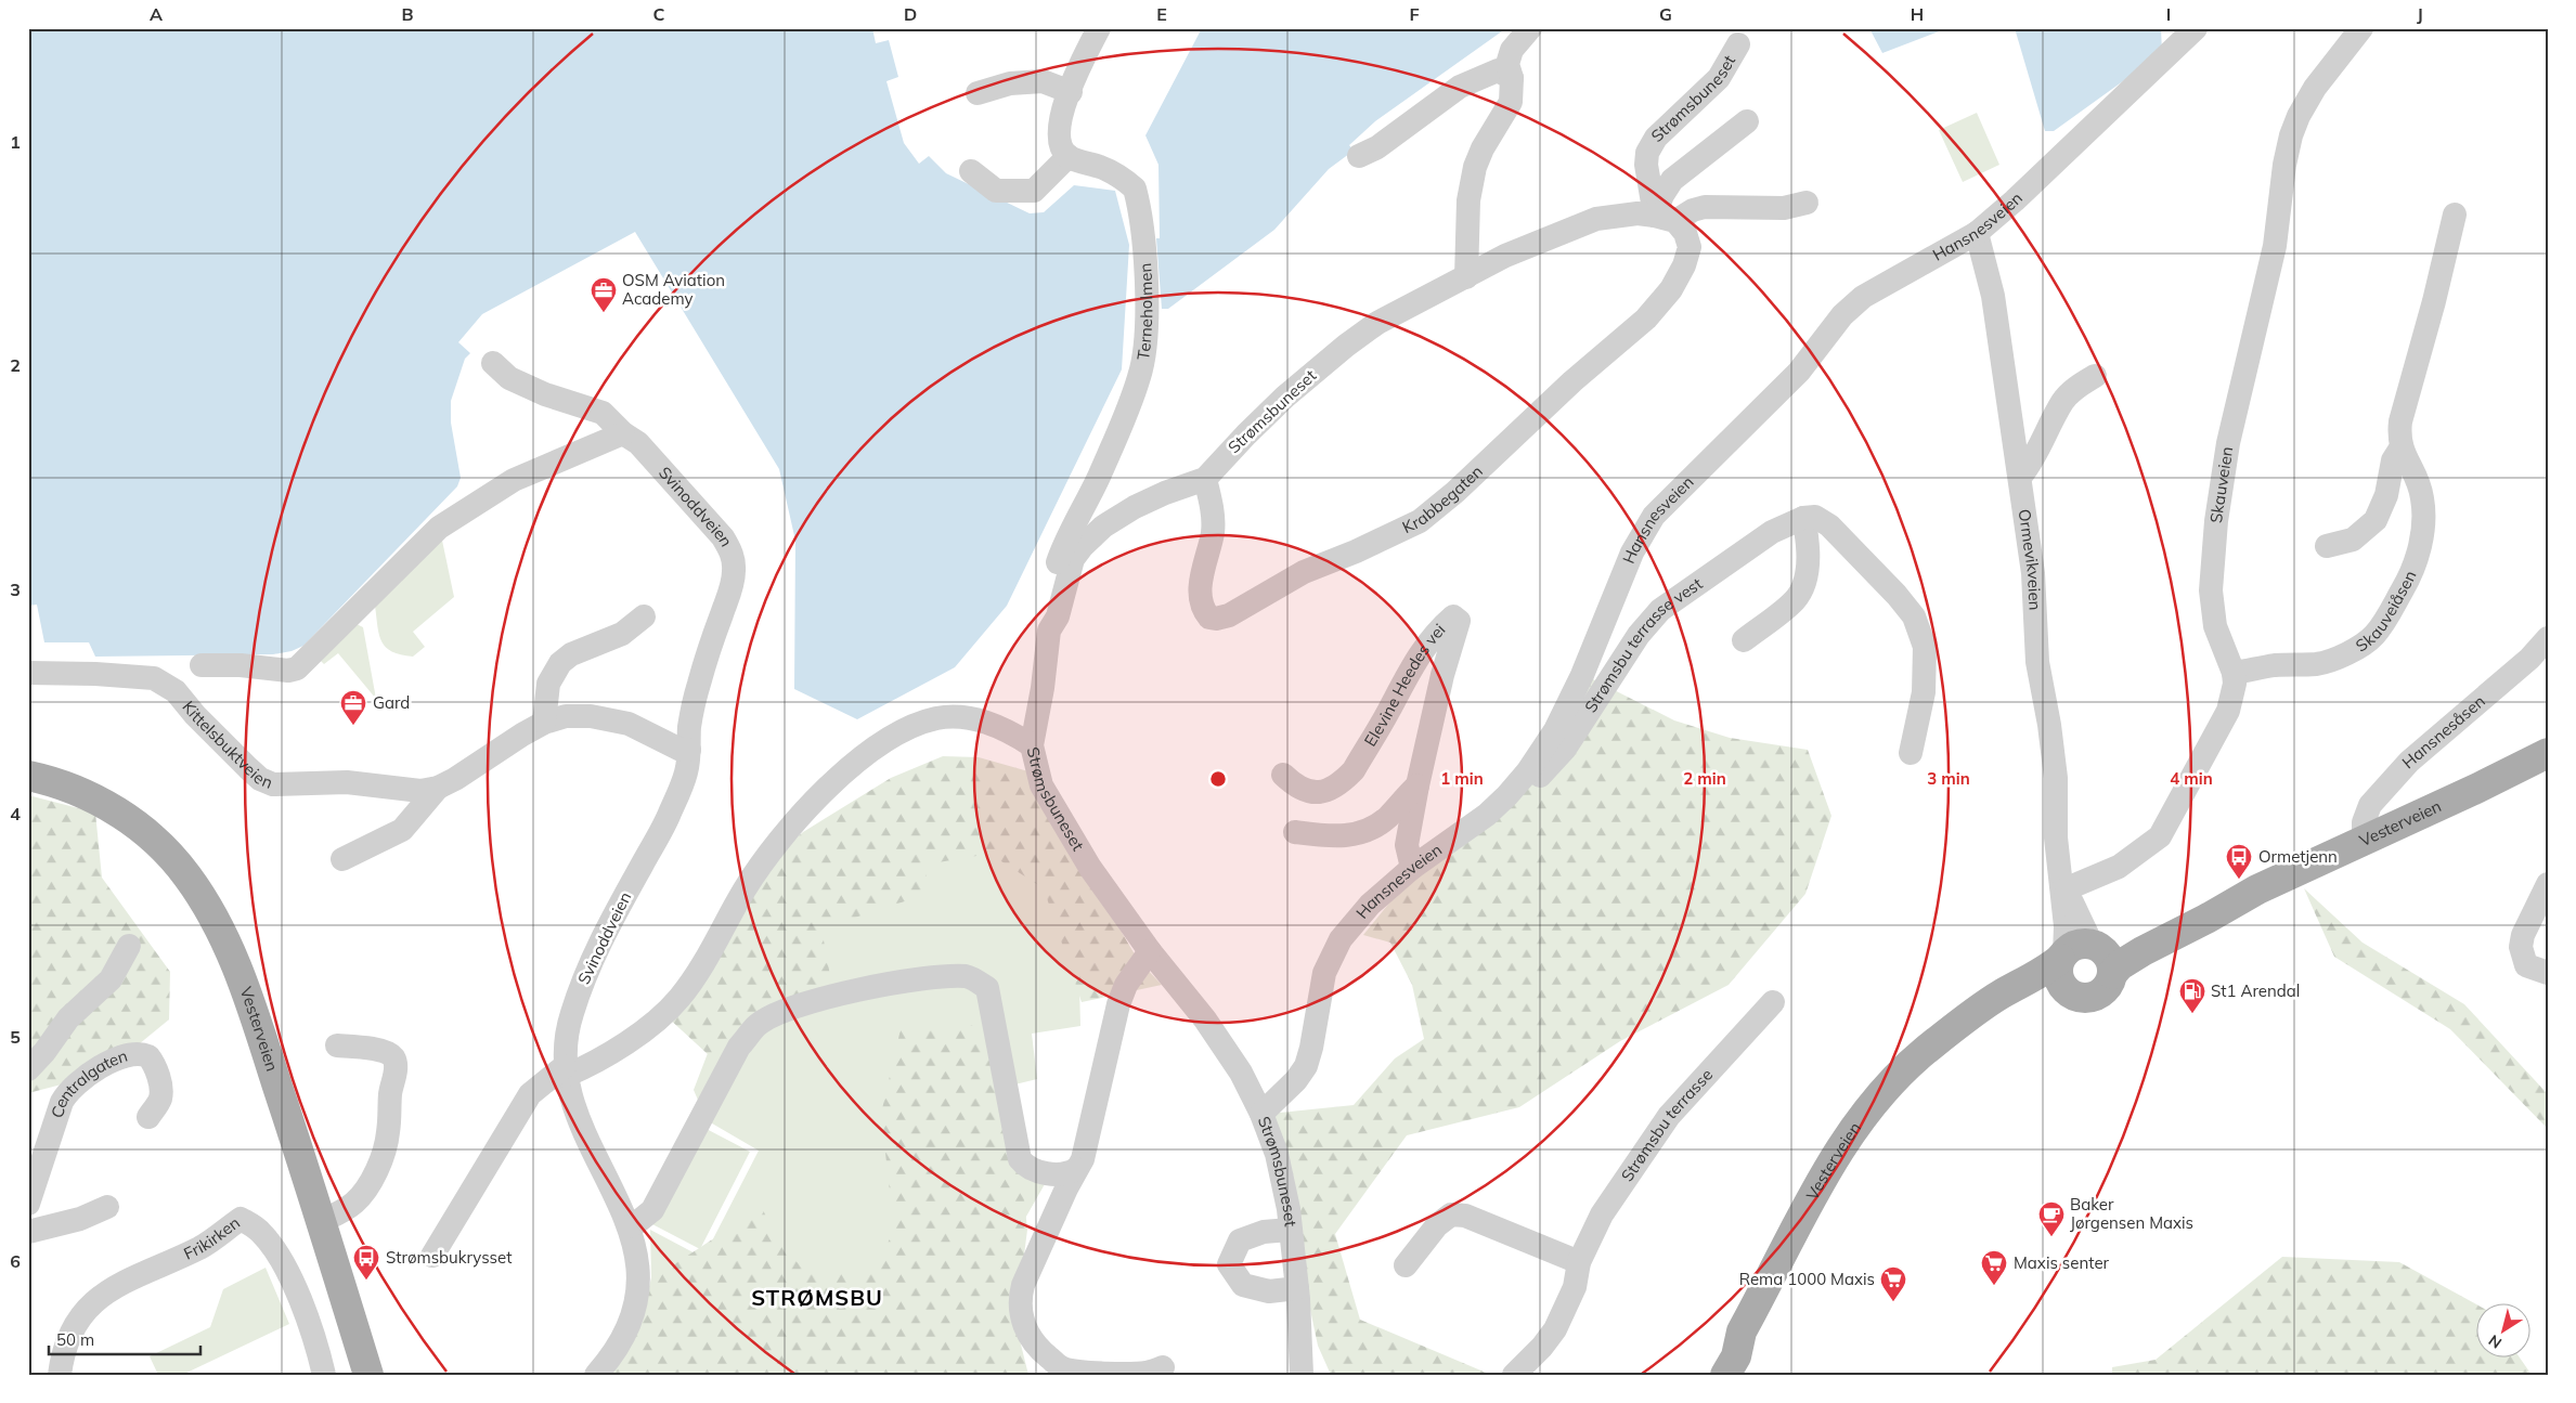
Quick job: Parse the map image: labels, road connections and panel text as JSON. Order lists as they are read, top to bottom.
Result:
{
  "streets": {
    "main road": ["Vesterveien"],
    "street": [
      "Strømsbuneset",
      "Hansnesveien",
      "Terneholmen",
      "Skauveien",
      "Krabbegaten",
      "Svinoddveien",
      "Ormevikveien",
      "Skauveiåsen",
      "Strømsbu terrasse vest",
      "Elevine Heedes vei",
      "Hansnesåsen",
      "Kittelsbuktveien",
      "Centralgaten",
      "Strømsbu terrasse",
      "Frikirken"
    ]
  },
  "crossings": [
    ["Strømsbuneset", "Hansnesveien"],
    ["Strømsbuneset", "Terneholmen"],
    ["Strømsbuneset", "Krabbegaten"],
    ["Hansnesveien", "Ormevikveien"],
    ["Hansnesveien", "Strømsbu terrasse vest"],
    ["Hansnesveien", "Elevine Heedes vei"],
    ["Skauveien", "Ormevikveien"],
    ["Skauveien", "Skauveiåsen"],
    ["Svinoddveien", "Kittelsbuktveien"],
    ["Ormevikveien", "Vesterveien"],
    ["Hansnesåsen", "Vesterveien"]
  ],
  "districts": ["STRØMSBU"],
  "places": {
    "office": ["OSM Aviation Academy", "Gard"],
    "bus stop": ["Ormetjenn", "Strømsbukrysset"],
    "fuel station": ["St1 Arendal"],
    "cafe": ["Baker Jørgensen Maxis"],
    "supermarket": ["Maxis senter", "Rema 1000 Maxis"]
  },
  "scale_bar": "50 m",
  "north": "bottom left",
  "grid": {
    "columns": [
      "A",
      "B",
      "C",
      "D",
      "E",
      "F",
      "G",
      "H",
      "I",
      "J"
    ],
    "rows": [
      "1",
      "2",
      "3",
      "4",
      "5",
      "6"
    ]
  },
  "rings": [
    "1 min",
    "2 min",
    "3 min",
    "4 min"
  ]
}
